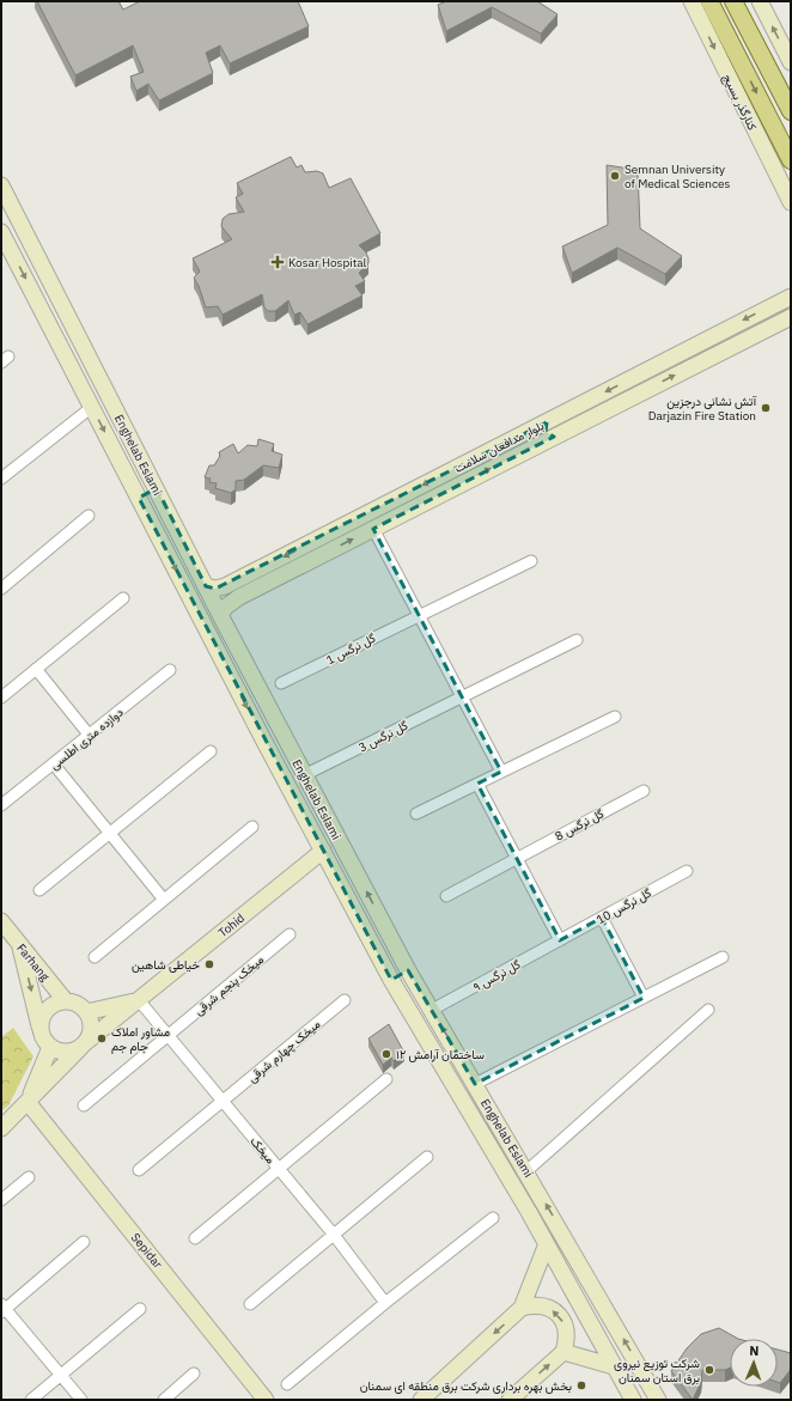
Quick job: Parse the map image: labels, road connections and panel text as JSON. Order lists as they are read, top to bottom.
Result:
{
  "streets": {
    "main road": [
      "کنارگذر بسیج",
      "بلوار مدافعان سلامت",
      "Enghelab Eslami",
      "Tohid",
      "Farhang",
      "Sepidar"
    ],
    "street": [
      "گل نرگس 1",
      "گل نرگس 3",
      "دوازده متری اطلسی",
      "گل نرگس 8",
      "گل نرگس 10",
      "گل نرگس ۹",
      "میخک پنجم شرقی",
      "میخک چهارم شرقی",
      "میخک"
    ]
  },
  "crossings": [
    ["بلوار مدافعان سلامت", "Enghelab Eslami"],
    ["Enghelab Eslami", "گل نرگس 3"],
    ["Enghelab Eslami", "Tohid"],
    ["Enghelab Eslami", "گل نرگس ۹"],
    ["گل نرگس 10", "گل نرگس ۹"],
    ["Tohid", "Farhang"],
    ["Tohid", "میخک"],
    ["Tohid", "Sepidar"],
    ["میخک پنجم شرقی", "میخک"],
    ["میخک چهارم شرقی", "میخک"]
  ],
  "places": {
    "other": [
      "Semnan University of Medical Sciences",
      "آتش نشانی درجزین Darjazin Fire Station",
      "خیاطی شاهین",
      "مشاور املاک جام جم",
      "ساختمان آرامش ۱۲",
      "شرکت توزیع نیروی برق استان سمنان",
      "بخش بهره برداری شرکت برق منطقه ای سمنان"
    ],
    "health": ["Kosar Hospital"]
  },
  "north": "top"
}
